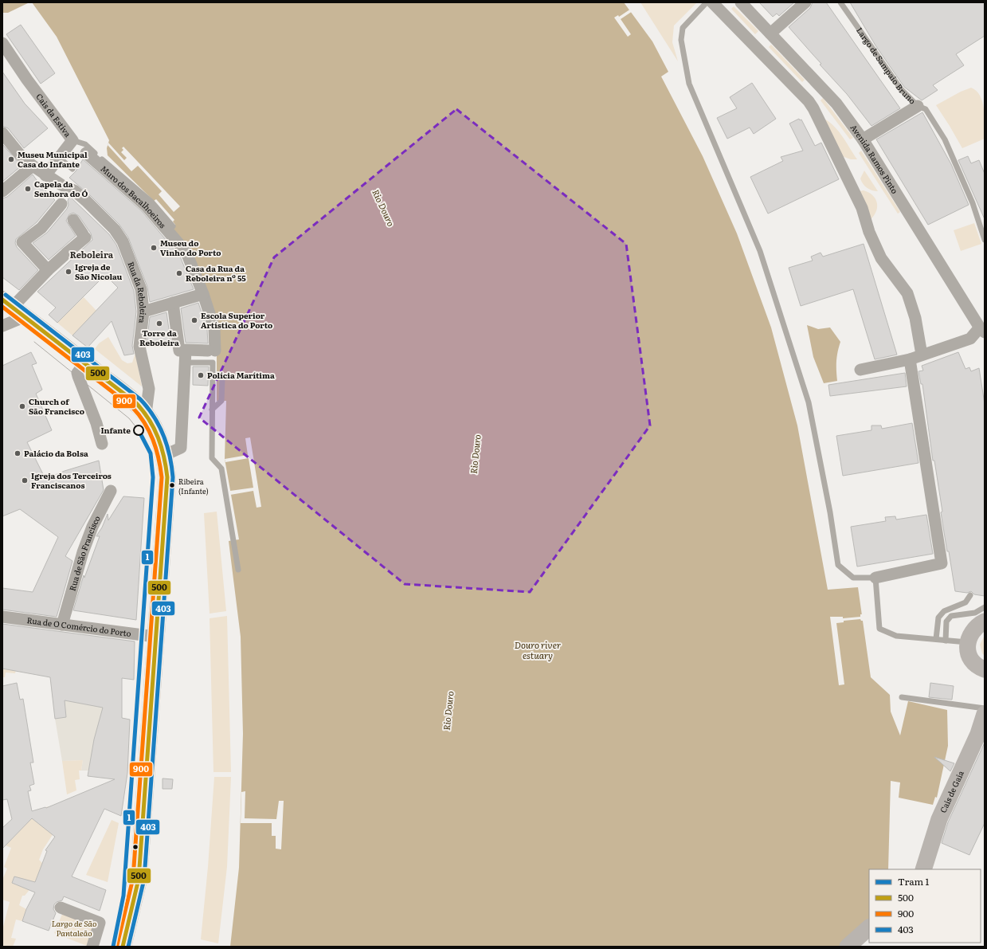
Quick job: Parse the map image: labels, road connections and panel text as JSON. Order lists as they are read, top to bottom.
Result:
{
  "streets": {
    "main road": ["Cais de Gaia"],
    "street": [
      "Largo de Sampaio Bruno",
      "Cais da Estiva",
      "Avenida Ramos Pinto",
      "Muro dos Bacalhoeiros",
      "Rua da Reboleira",
      "Rua de São Francisco",
      "Rua de O Comércio do Porto"
    ]
  },
  "crossings": [
    ["Largo de Sampaio Bruno", "Avenida Ramos Pinto"],
    ["Rua de São Francisco", "Rua de O Comércio do Porto"]
  ],
  "districts": ["Reboleira"],
  "water": ["Rio Douro", "Douro river estuary"],
  "parks": ["Largo de São Pantaleão"],
  "places": [
    "Museu Municipal Casa do Infante",
    "Capela da Senhora do Ó",
    "Museu do Vinho do Porto",
    "Igreja de São Nicolau",
    "Casa da Rua da Reboleira nº 55",
    "Escola Superior Artística do Porto",
    "Torre da Reboleira",
    "Polícia Marítima",
    "Church of São Francisco",
    "Infante",
    "Palácio da Bolsa",
    "Igreja dos Terceiros Franciscanos",
    "Ribeira (Infante)"
  ],
  "lines": [
    "transit line 403",
    "transit line 500",
    "transit line 900",
    "tram line 1"
  ],
  "legend": [
    "Tram 1",
    "500",
    "900",
    "403"
  ]
}
